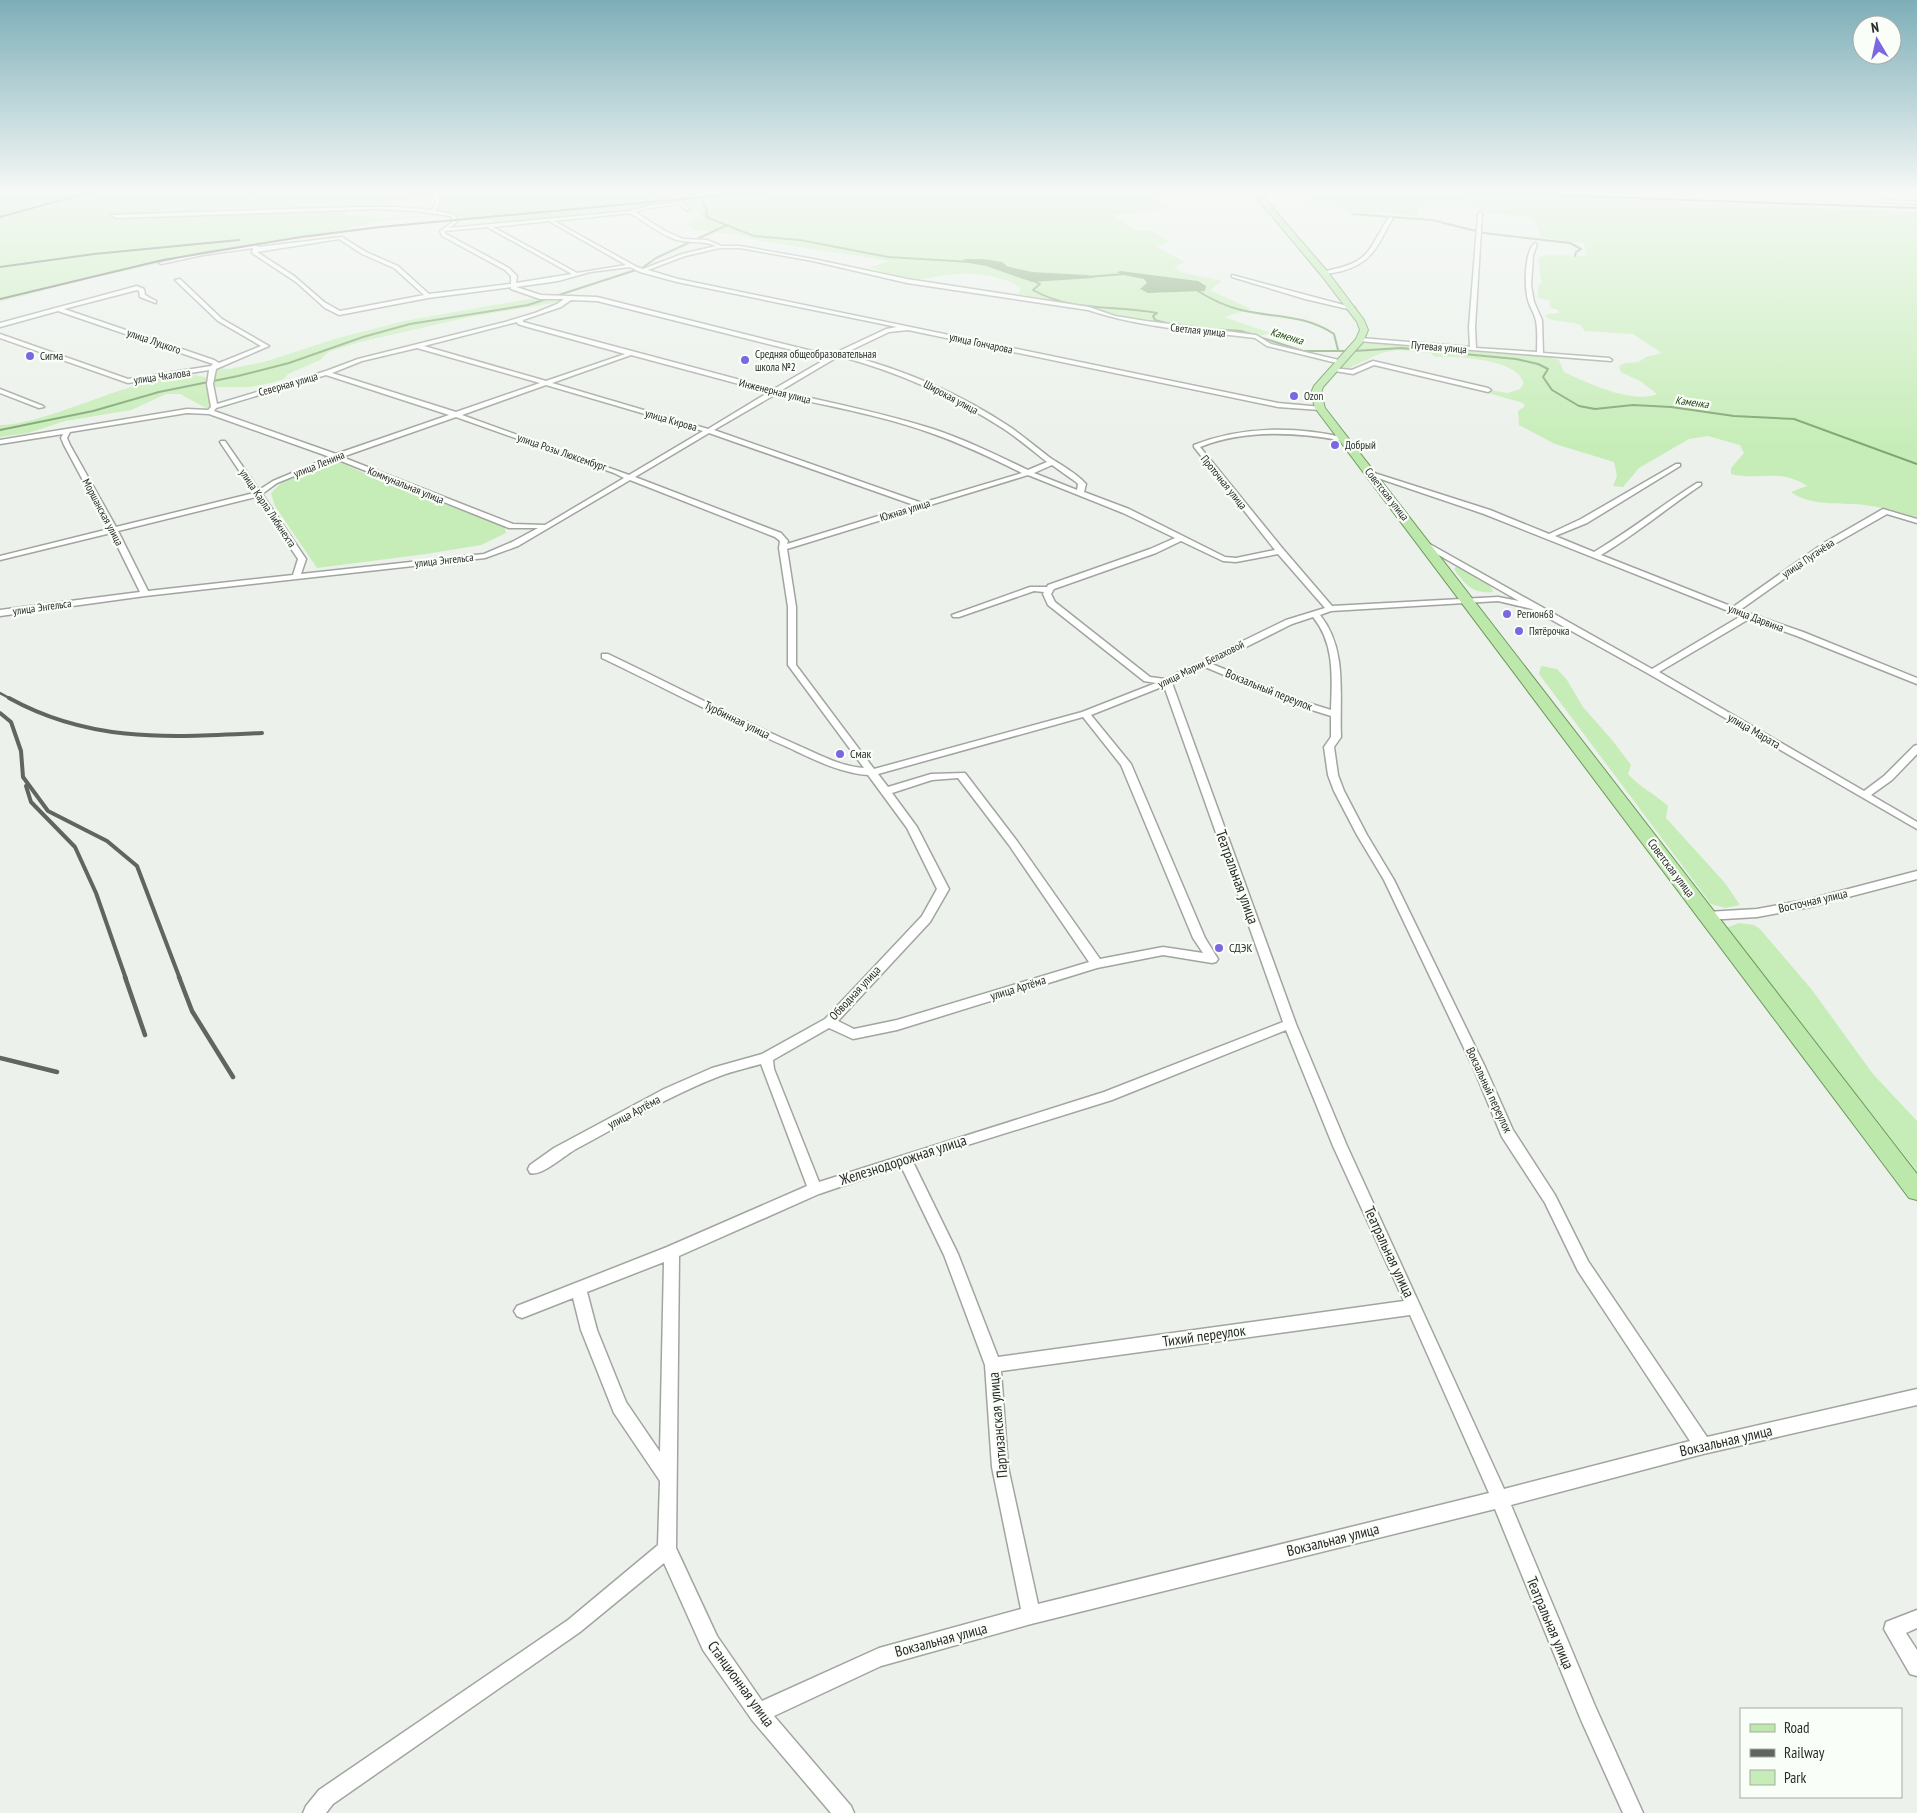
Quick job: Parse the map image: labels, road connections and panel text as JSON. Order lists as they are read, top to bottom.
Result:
{
  "streets": {
    "main road": ["Советская улица"],
    "street": [
      "Светлая улица",
      "улица Луцкого",
      "улица Гончарова",
      "Путевая улица",
      "улица Чкалова",
      "Северная улица",
      "Инженерная улица",
      "Широкая улица",
      "улица Кирова",
      "улица Розы Люксембург",
      "улица Ленина",
      "Проточная улица",
      "Коммунальная улица",
      "улица Карла Либкнехта",
      "Южная улица",
      "Моршанская улица",
      "улица Пугачёва",
      "улица Энгельса",
      "улица Дарвина",
      "улица Марии Белаховой",
      "Вокзальный переулок",
      "Турбинная улица",
      "улица Марата",
      "Театральная улица",
      "Восточная улица",
      "улица Артёма",
      "Обводная улица",
      "Железнодорожная улица",
      "Тихий переулок",
      "Партизанская улица",
      "Вокзальная улица",
      "Станционная улица"
    ]
  },
  "crossings": [
    ["улица Луцкого", "улица Чкалова"],
    ["улица Гончарова", "Широкая улица"],
    ["улица Гончарова", "Советская улица"],
    ["Северная улица", "Инженерная улица"],
    ["Северная улица", "Широкая улица"],
    ["Северная улица", "улица Кирова"],
    ["Северная улица", "улица Розы Люксембург"],
    ["Северная улица", "Коммунальная улица"],
    ["Северная улица", "Моршанская улица"],
    ["Инженерная улица", "улица Ленина"],
    ["Инженерная улица", "Южная улица"],
    ["Инженерная улица", "улица Энгельса"],
    ["Широкая улица", "улица Энгельса"],
    ["улица Кирова", "улица Ленина"],
    ["улица Кирова", "Южная улица"],
    ["улица Кирова", "улица Энгельса"],
    ["улица Розы Люксембург", "улица Ленина"],
    ["улица Розы Люксембург", "Южная улица"],
    ["улица Розы Люксембург", "улица Энгельса"],
    ["улица Розы Люксембург", "Обводная улица"],
    ["улица Ленина", "Коммунальная улица"],
    ["улица Ленина", "улица Карла Либкнехта"],
    ["улица Ленина", "Моршанская улица"],
    ["Проточная улица", "Советская улица"],
    ["Проточная улица", "улица Марии Белаховой"],
    ["Коммунальная улица", "улица Энгельса"],
    ["Советская улица", "улица Дарвина"],
    ["Советская улица", "улица Марии Белаховой"],
    ["Советская улица", "улица Марата"],
    ["Советская улица", "Восточная улица"],
    ["улица Карла Либкнехта", "улица Энгельса"],
    ["Южная улица", "Обводная улица"],
    ["Моршанская улица", "улица Энгельса"],
    ["улица Пугачёва", "улица Дарвина"],
    ["улица Марии Белаховой", "Вокзальный переулок"],
    ["улица Марии Белаховой", "Турбинная улица"],
    ["улица Марии Белаховой", "Театральная улица"],
    ["улица Марии Белаховой", "улица Артёма"],
    ["улица Марии Белаховой", "Обводная улица"],
    ["Вокзальный переулок", "Вокзальная улица"],
    ["Турбинная улица", "Обводная улица"],
    ["Театральная улица", "Железнодорожная улица"],
    ["Театральная улица", "Тихий переулок"],
    ["Театральная улица", "Вокзальная улица"],
    ["улица Артёма", "Обводная улица"],
    ["Железнодорожная улица", "Партизанская улица"],
    ["Железнодорожная улица", "Станционная улица"],
    ["Тихий переулок", "Партизанская улица"],
    ["Партизанская улица", "Вокзальная улица"],
    ["Вокзальная улица", "Станционная улица"]
  ],
  "water": ["Каменка"],
  "places": [
    "Сигма",
    "Средняя общеобразовательная школа №2",
    "Ozon",
    "Добрый",
    "Регион68",
    "Пятёрочка",
    "Смак",
    "СДЭК"
  ],
  "legend": ["Road", "Railway", "Park"],
  "north": "top"
}
